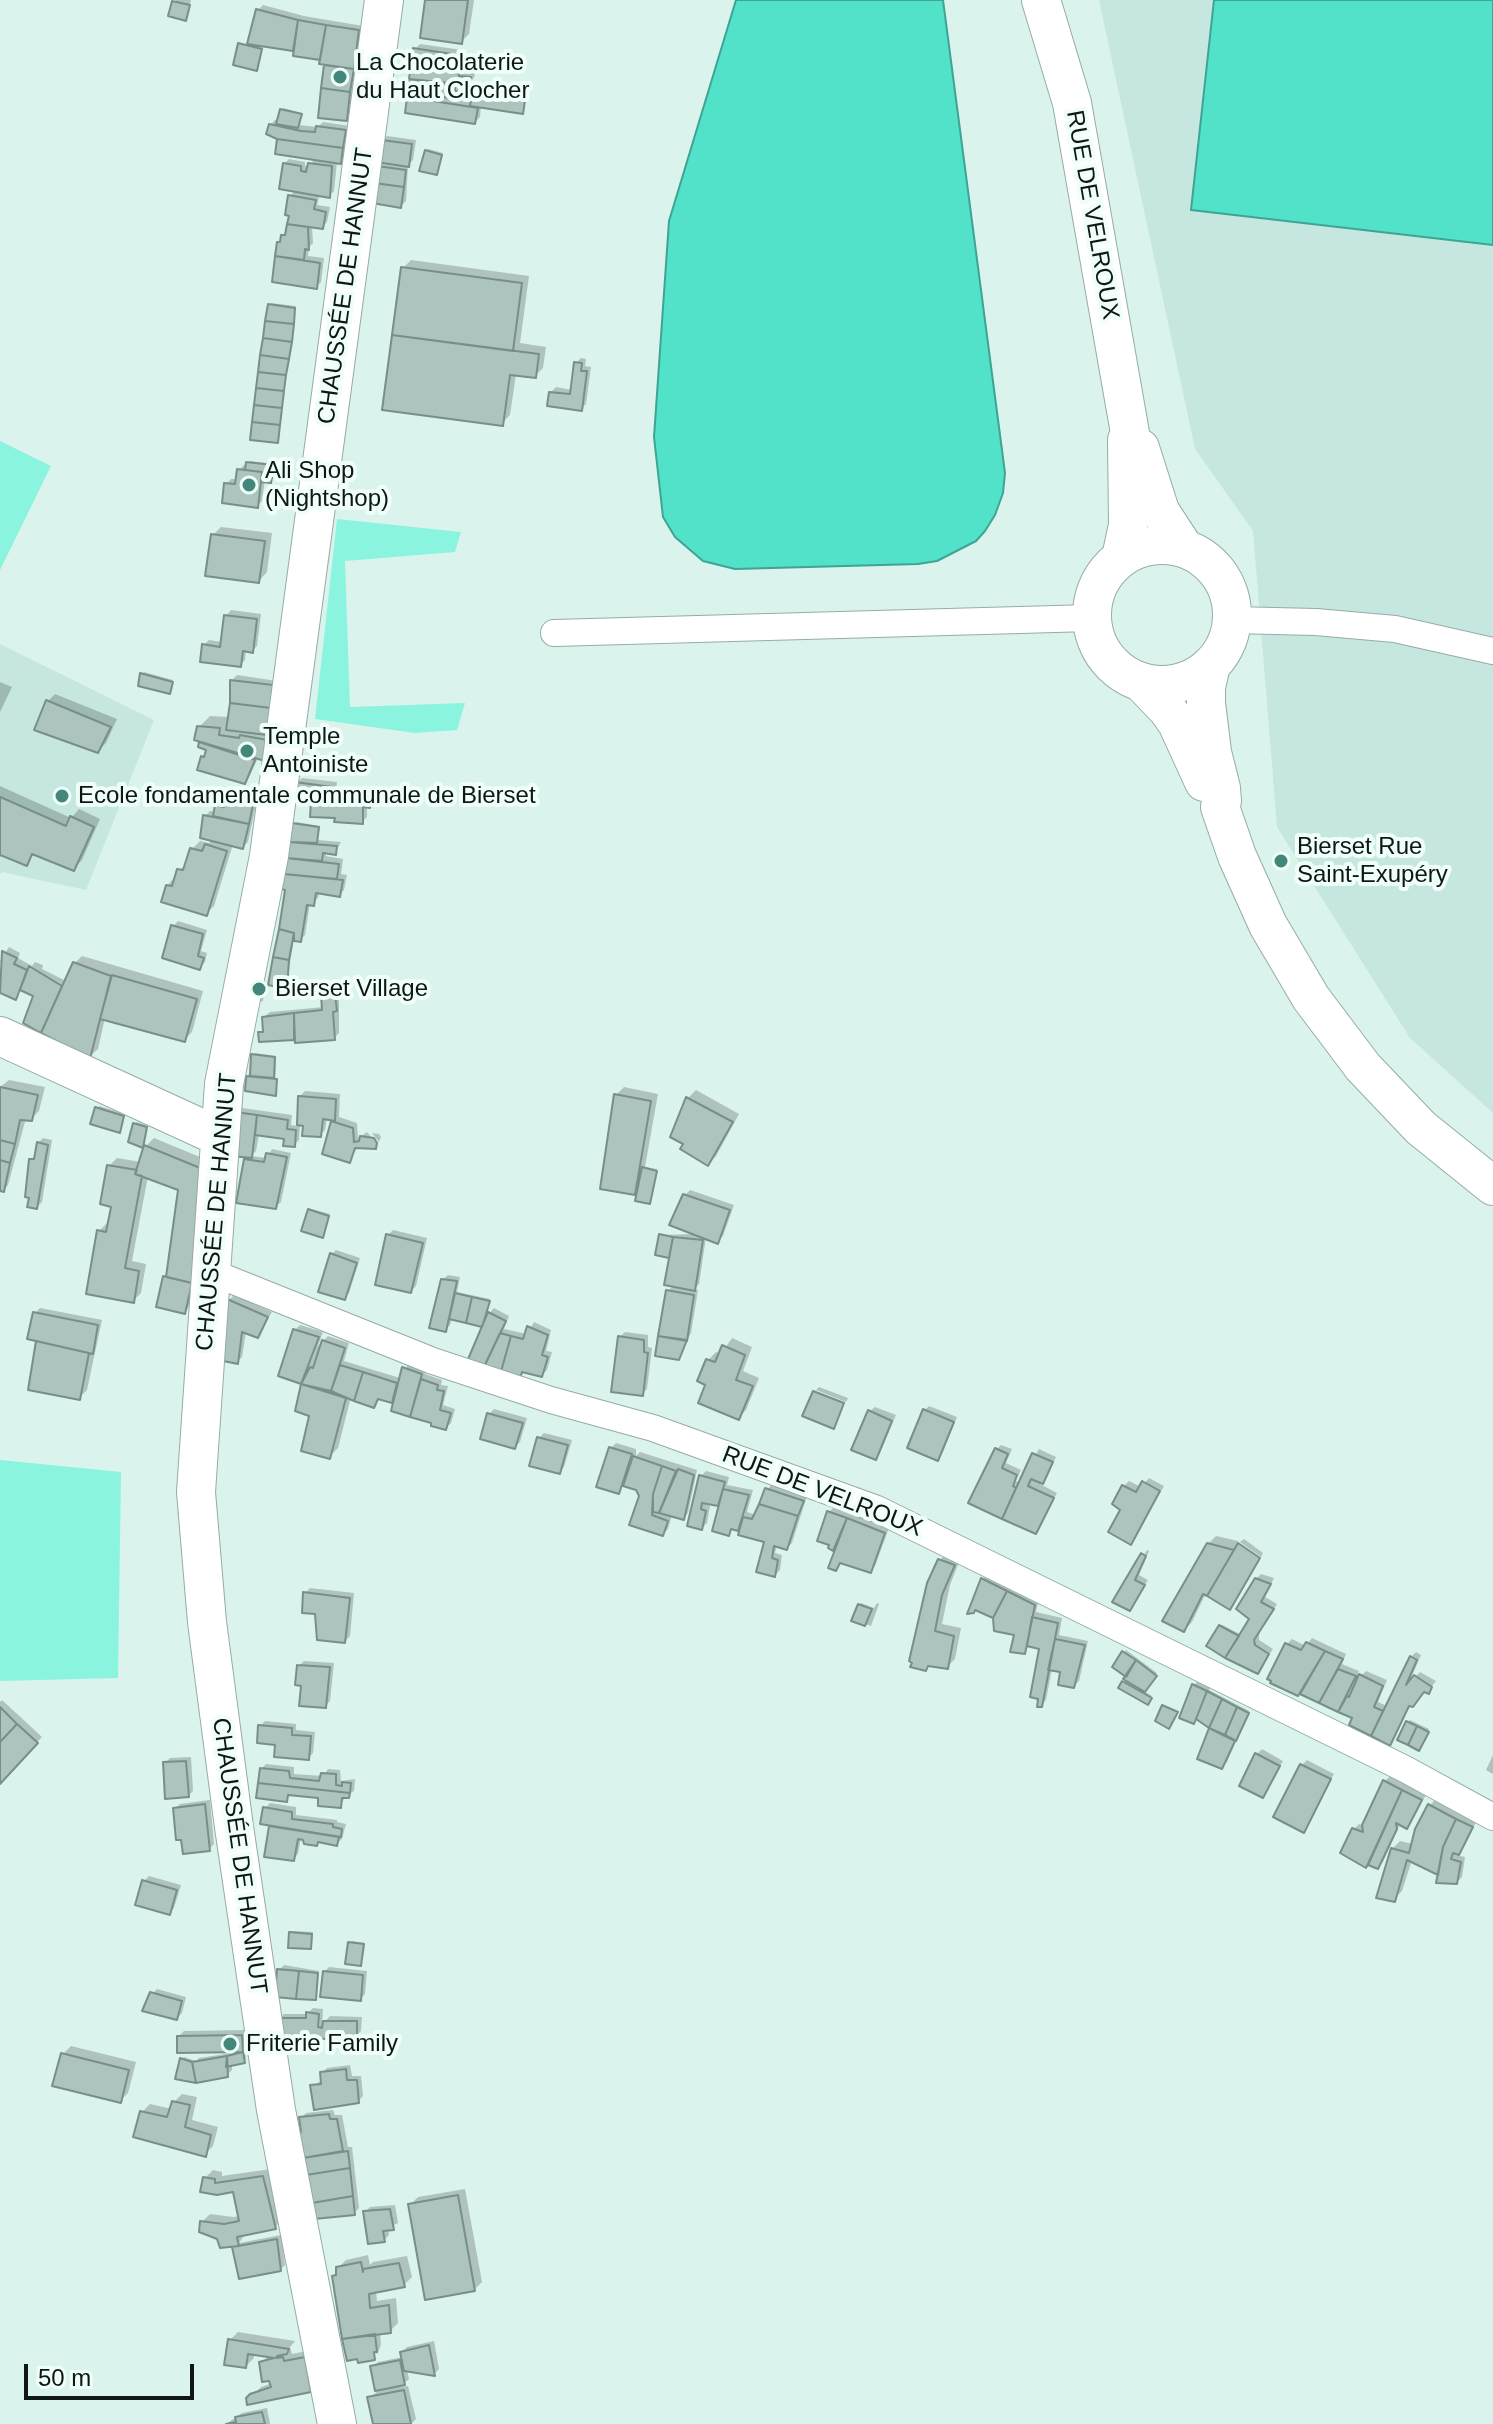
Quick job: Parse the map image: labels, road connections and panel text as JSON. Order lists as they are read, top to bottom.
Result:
{
  "streets": {
    "main road": ["RUE DE VELROUX", "CHAUSSÉE DE HANNUT"]
  },
  "crossings": [
    ["RUE DE VELROUX", "CHAUSSÉE DE HANNUT"]
  ],
  "places": [
    "La Chocolaterie du Haut Clocher",
    "Ali Shop (Nightshop)",
    "Temple Antoiniste",
    "Ecole fondamentale communale de Bierset",
    "Bierset Rue Saint-Exupéry",
    "Bierset Village",
    "Friterie Family"
  ],
  "scale_bar": "50 m"
}
